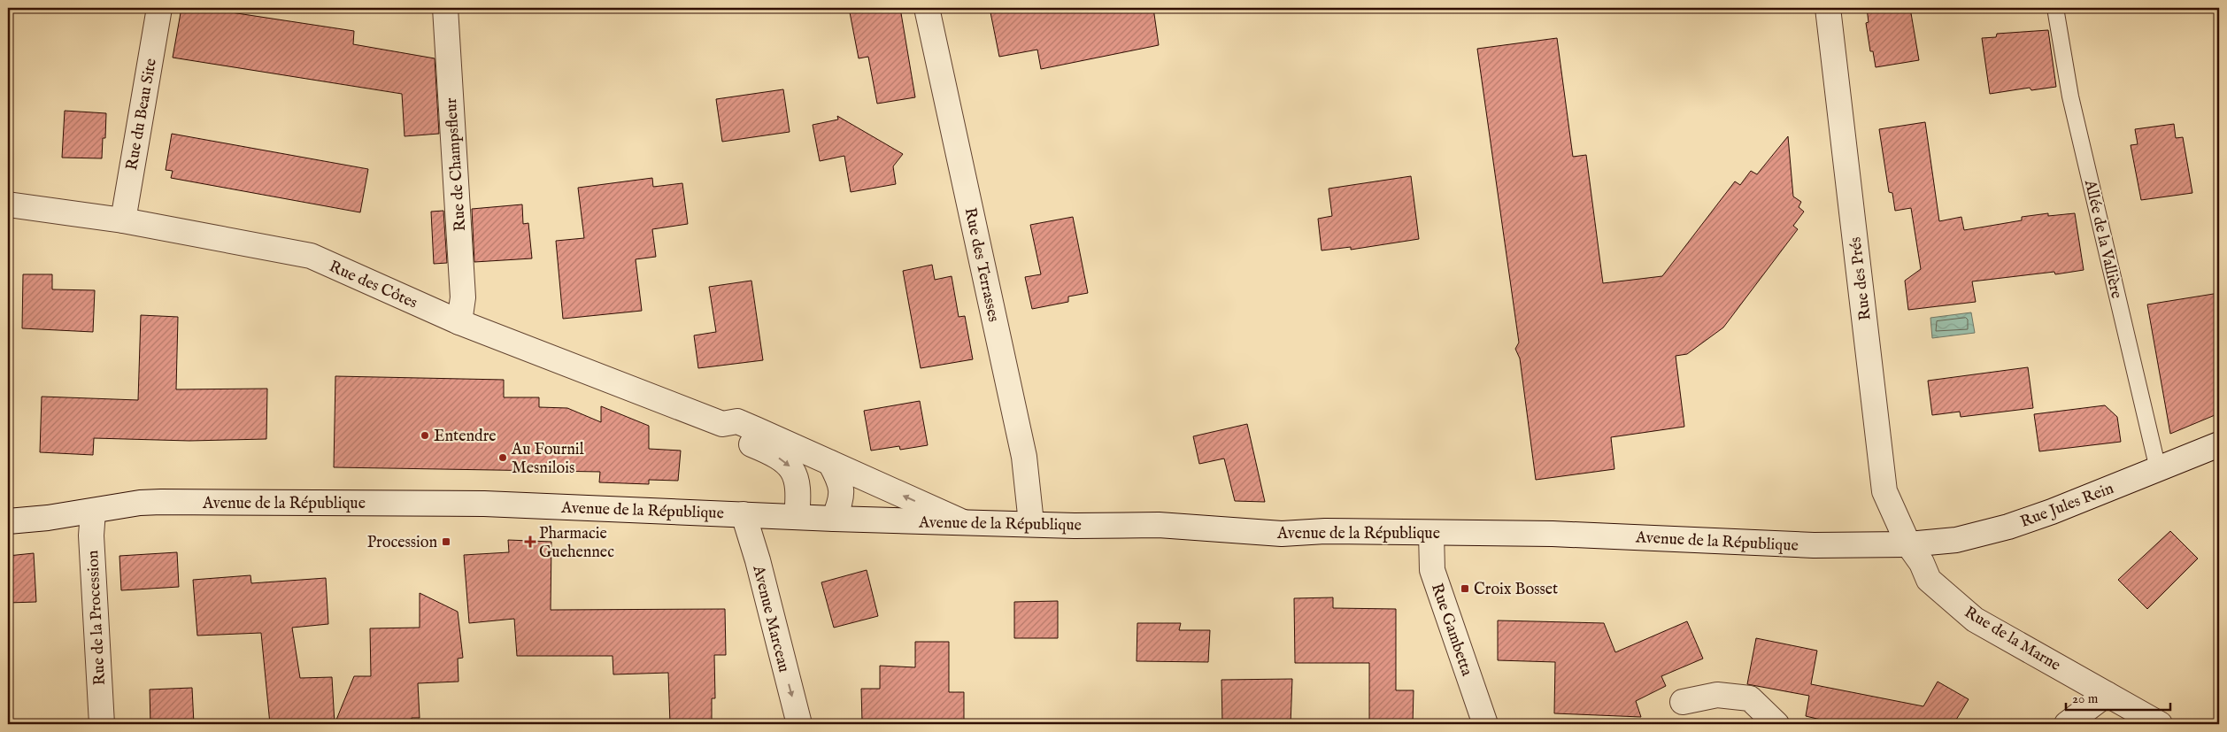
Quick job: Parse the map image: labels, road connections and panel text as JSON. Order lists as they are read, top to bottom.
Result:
{
  "streets": {
    "street": [
      "Rue du Beau Site",
      "Rue de Champsfleur",
      "Rue des Terrasses",
      "Rue des Prés",
      "Rue des Côtes",
      "Avenue de la République",
      "Rue Jules Rein",
      "Rue de la Procession",
      "Avenue Marceau",
      "Rue Gambetta",
      "Rue de la Marne"
    ],
    "lane": ["Allée de la Vallière"]
  },
  "crossings": [
    ["Rue du Beau Site", "Rue des Côtes"],
    ["Rue de Champsfleur", "Rue des Côtes"],
    ["Allée de la Vallière", "Rue Jules Rein"],
    ["Rue des Terrasses", "Avenue de la République"],
    ["Rue des Prés", "Avenue de la République"],
    ["Rue des Prés", "Rue Jules Rein"],
    ["Rue des Prés", "Rue de la Marne"],
    ["Rue des Côtes", "Avenue de la République"],
    ["Avenue de la République", "Rue Jules Rein"],
    ["Avenue de la République", "Rue de la Procession"],
    ["Avenue de la République", "Avenue Marceau"],
    ["Avenue de la République", "Rue Gambetta"],
    ["Avenue de la République", "Rue de la Marne"],
    ["Rue Jules Rein", "Rue de la Marne"]
  ],
  "one_way": ["Avenue Marceau"],
  "places": {
    "other": ["Entendre", "Au Fournil Mesnilois"],
    "transit": ["Procession", "Croix Bosset"],
    "health": ["Pharmacie Guehennec"]
  },
  "scale_bar": "20 m"
}
